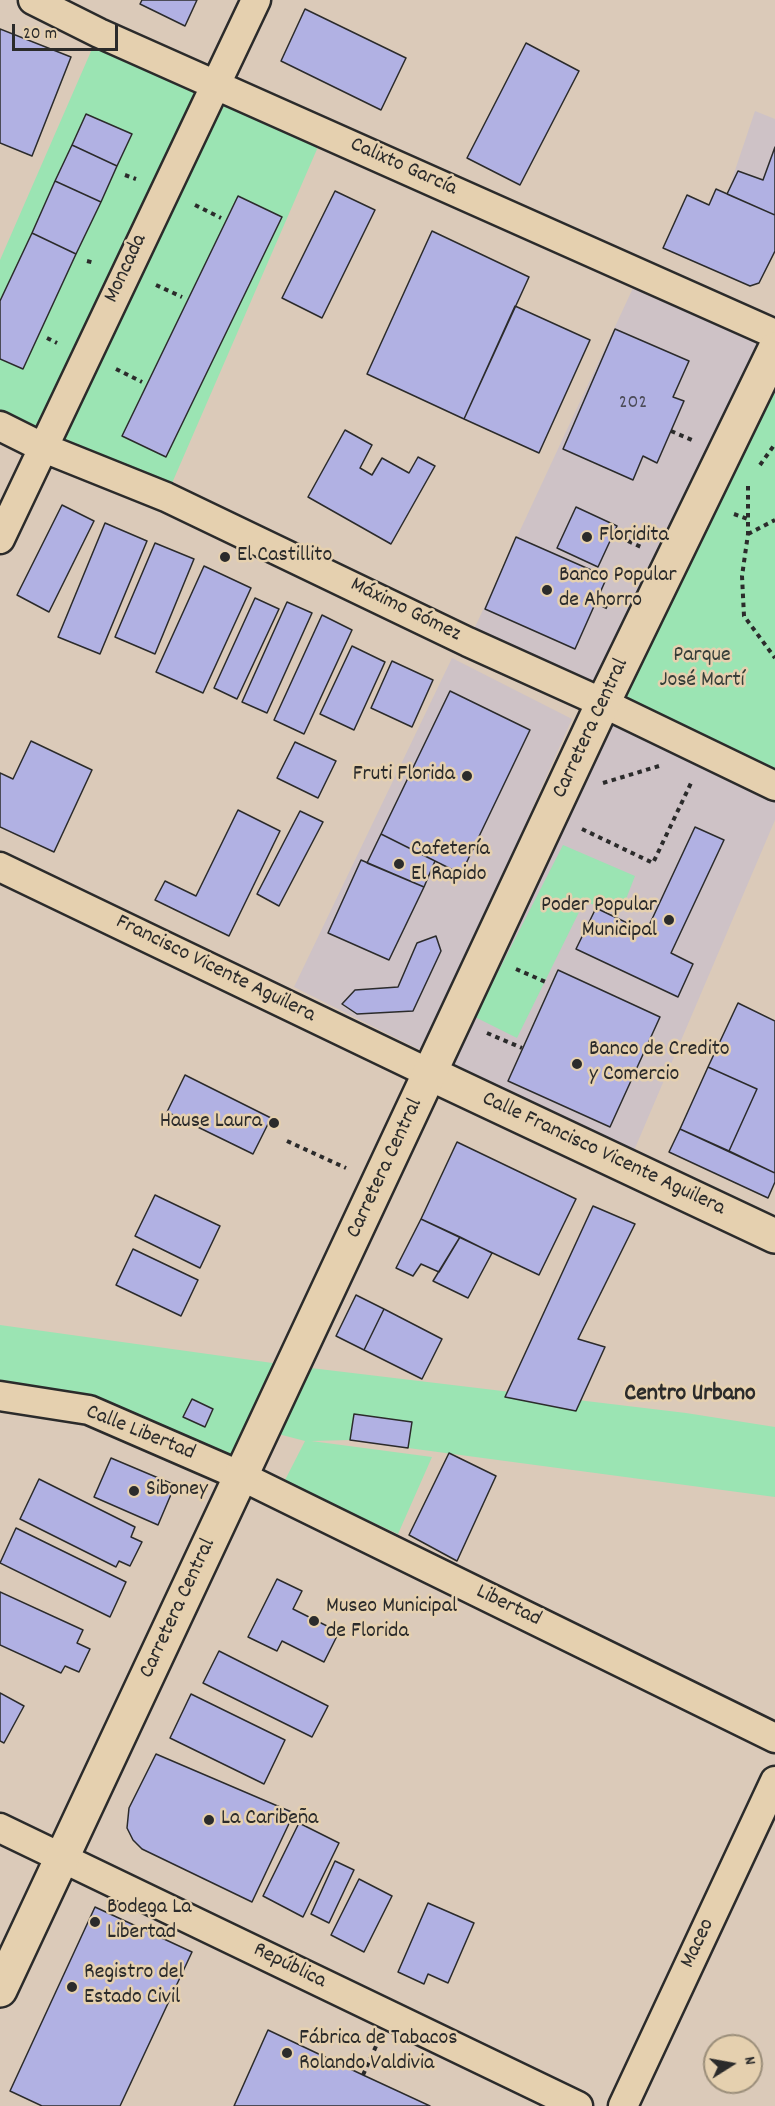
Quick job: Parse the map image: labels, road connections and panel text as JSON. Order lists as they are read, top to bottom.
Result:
{
  "streets": {
    "main road": ["Carretera Central", "Calle Francisco Vicente Aguilera"],
    "street": [
      "Calixto García",
      "Moncada",
      "Máximo Gómez",
      "Francisco Vicente Aguilera",
      "Calle Libertad",
      "Libertad",
      "Maceo",
      "República"
    ]
  },
  "crossings": [
    ["Calixto García", "Moncada"],
    ["Moncada", "Máximo Gómez"],
    ["Máximo Gómez", "Carretera Central"],
    ["Carretera Central", "Francisco Vicente Aguilera"],
    ["Carretera Central", "Calle Francisco Vicente Aguilera"],
    ["Carretera Central", "Calle Libertad"],
    ["Carretera Central", "Libertad"],
    ["Carretera Central", "República"],
    ["Francisco Vicente Aguilera", "Calle Francisco Vicente Aguilera"],
    ["Calle Libertad", "Libertad"]
  ],
  "districts": ["Centro Urbano"],
  "parks": ["Parque José Martí"],
  "places": [
    "Floridita",
    "El Castillito",
    "Banco Popular de Ahorro",
    "Fruti Florida",
    "Cafetería El Rapido",
    "Poder Popular Municipal",
    "Banco de Credito y Comercio",
    "Hause Laura",
    "Siboney",
    "Museo Municipal de Florida",
    "La Caribeña",
    "Bodega La Libertad",
    "Registro del Estado Civil",
    "Fábrica de Tabacos Rolando Valdivia"
  ],
  "house_numbers": ["202"],
  "scale_bar": "20 m",
  "north": "right"
}
